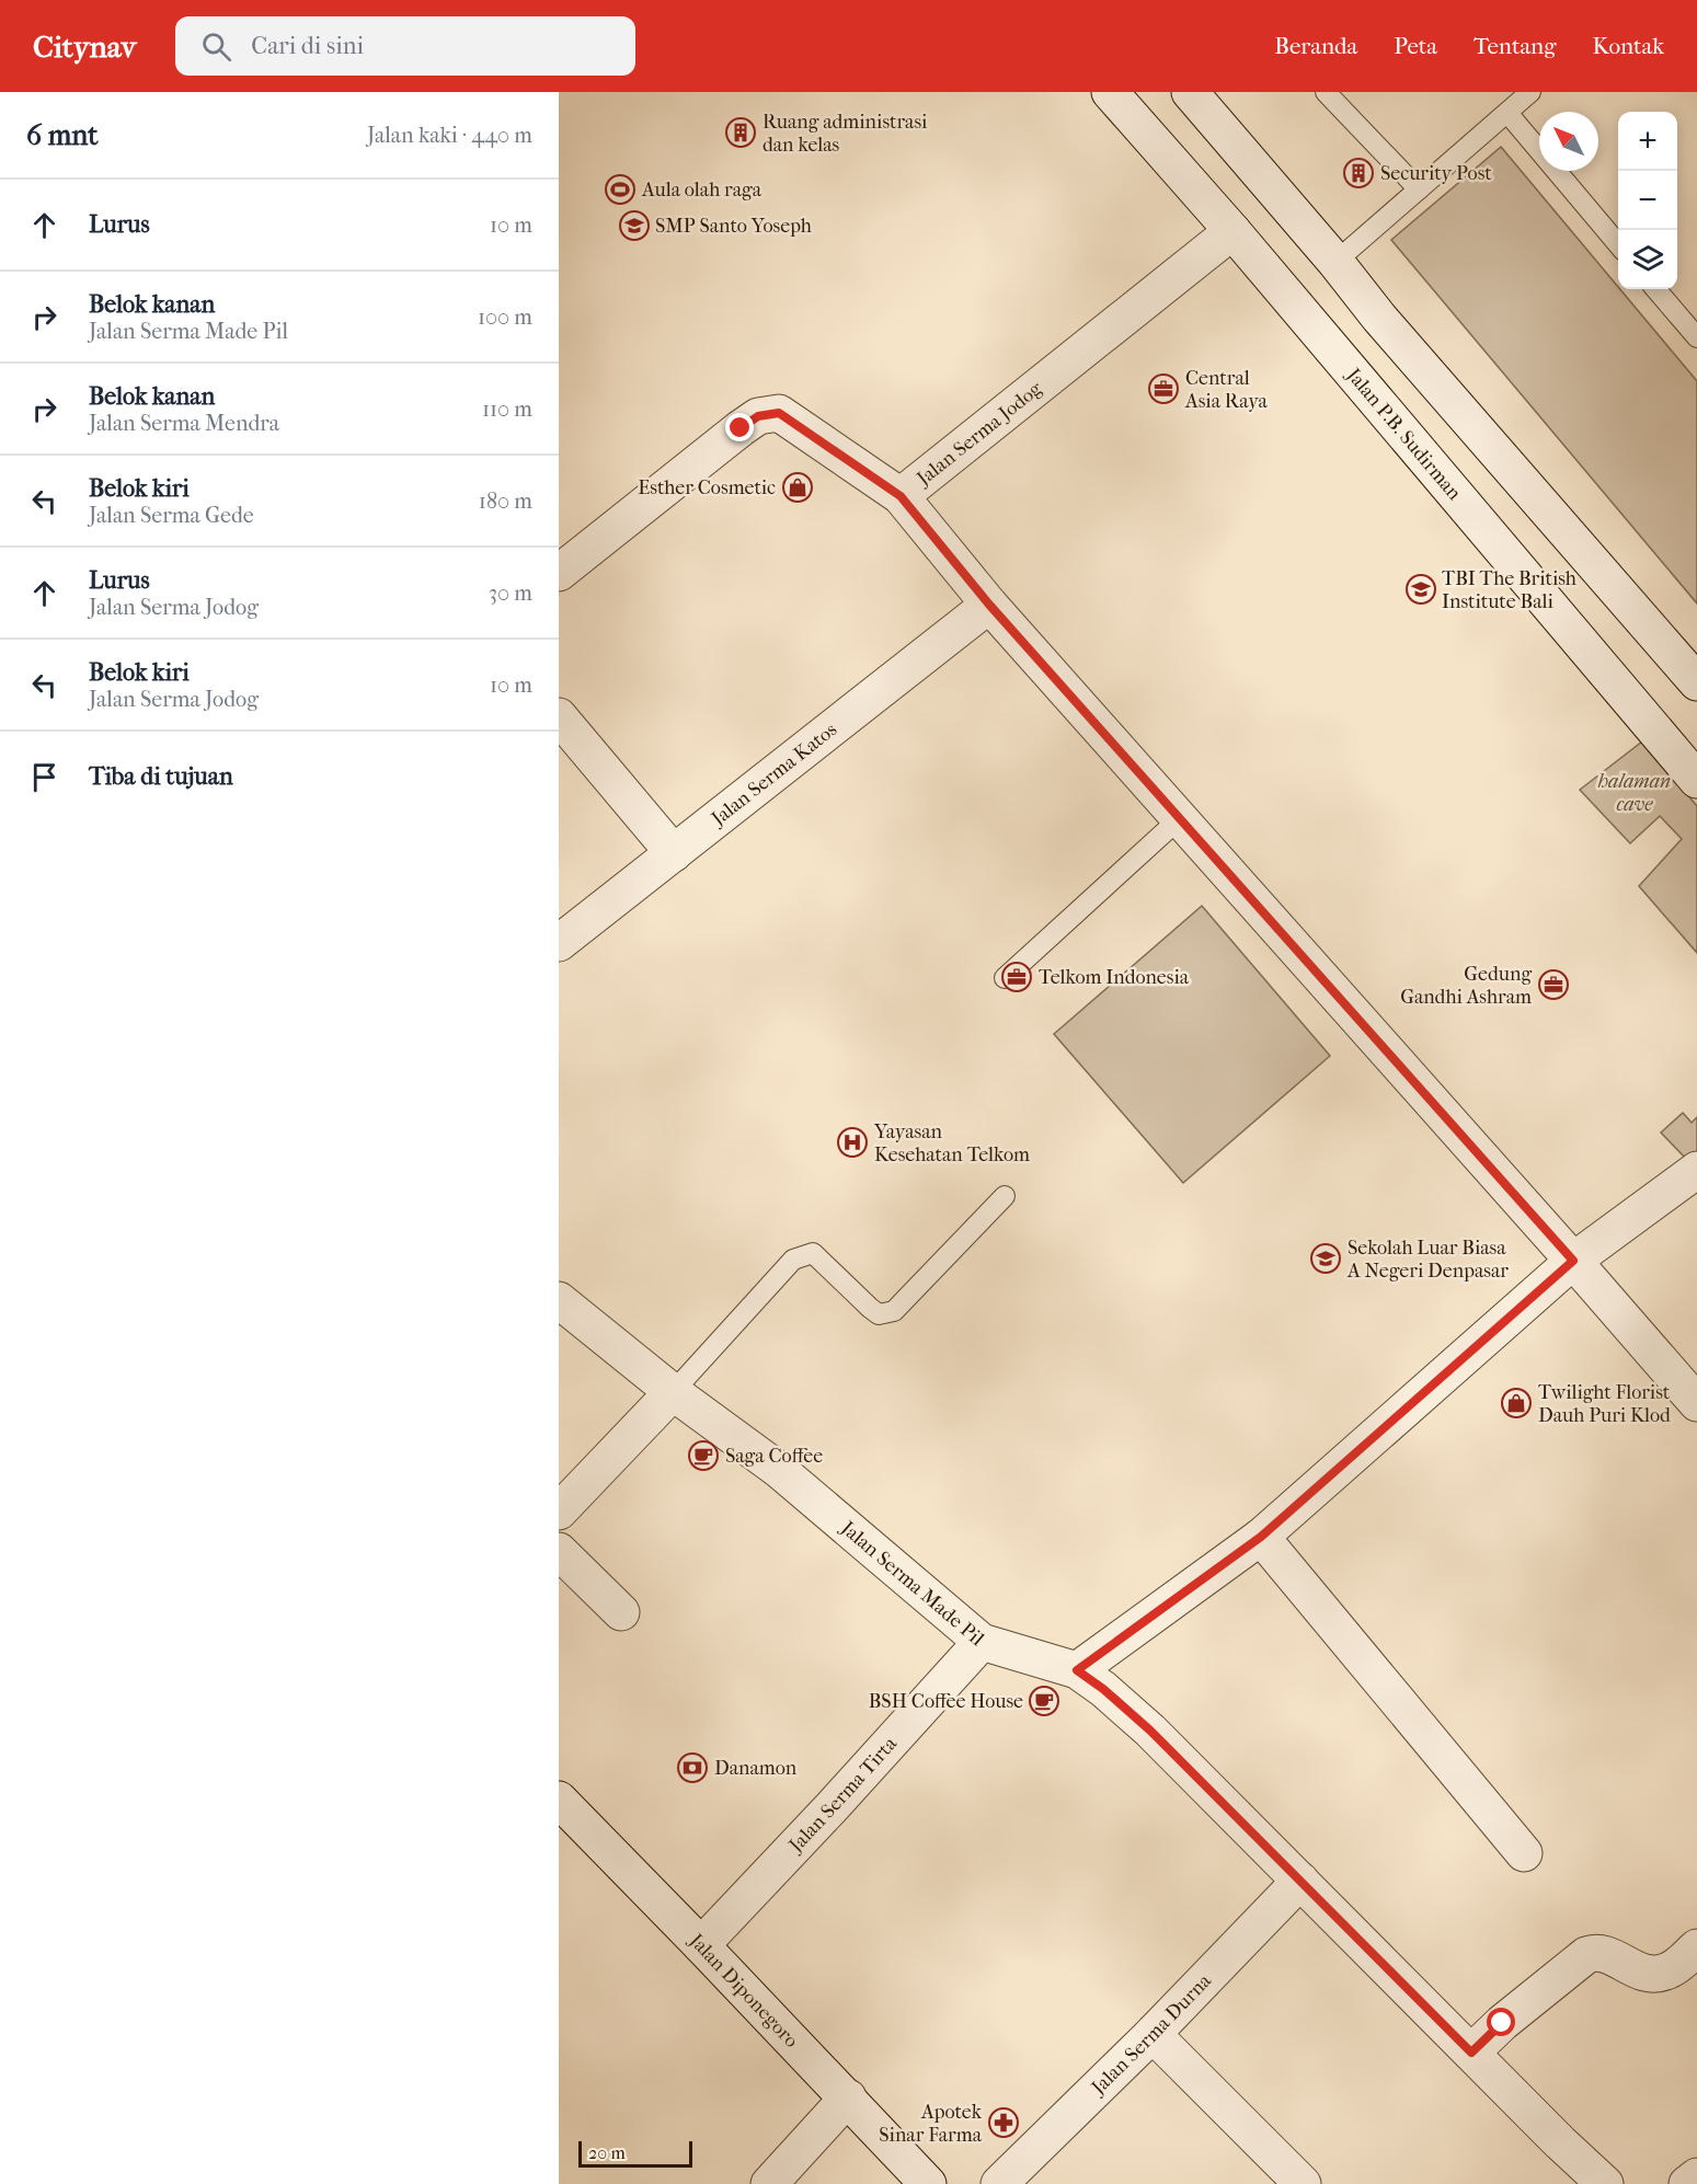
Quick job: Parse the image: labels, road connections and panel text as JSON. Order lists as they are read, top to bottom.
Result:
{
  "streets": {
    "street": [
      "Jalan Serma Jodog",
      "Jalan P.B. Sudirman",
      "Jalan Serma Katos",
      "Jalan Serma Made Pil",
      "Jalan Serma Tirta",
      "Jalan Diponegoro",
      "Jalan Serma Durna"
    ]
  },
  "crossings": [
    ["Jalan Serma Jodog", "Jalan P.B. Sudirman"],
    ["Jalan Serma Made Pil", "Jalan Serma Tirta"],
    ["Jalan Serma Made Pil", "Jalan Serma Durna"],
    ["Jalan Serma Tirta", "Jalan Diponegoro"]
  ],
  "parks": ["halaman cave"],
  "places": {
    "building": ["Ruang administrasi dan kelas", "Security Post"],
    "sports": ["Aula olah raga"],
    "school or university": ["SMP Santo Yoseph", "TBI The British Institute Bali", "Sekolah Luar Biasa A Negeri Denpasar"],
    "office": ["Central Asia Raya", "Telkom Indonesia", "Gedung Gandhi Ashram"],
    "shop": ["Esther Cosmetic", "Twilight Florist Dauh Puri Klod"],
    "hospital": ["Yayasan Kesehatan Telkom"],
    "cafe": ["Saga Coffee", "BSH Coffee House"],
    "bank": ["Danamon"],
    "pharmacy": ["Apotek Sinar Farma"]
  },
  "scale_bar": "20 m",
  "north": "top left",
  "page": {
    "header": "Citynav",
    "search": "Cari di sini",
    "nav": [
      "Beranda",
      "Peta",
      "Tentang",
      "Kontak"
    ],
    "heading": ["6 mnt", "Jalan kaki · 440 m"],
    "map_buttons": ["+", "−"],
    "list": [
      ["Lurus", "10 m"],
      ["Belok kanan", "Jalan Serma Made Pil", "100 m"],
      ["Belok kanan", "Jalan Serma Mendra", "110 m"],
      ["Belok kiri", "Jalan Serma Gede", "180 m"],
      ["Lurus", "Jalan Serma Jodog", "30 m"],
      ["Belok kiri", "Jalan Serma Jodog", "10 m"],
      "Tiba di tujuan"
    ],
    "scale": "20 m"
  }
}
